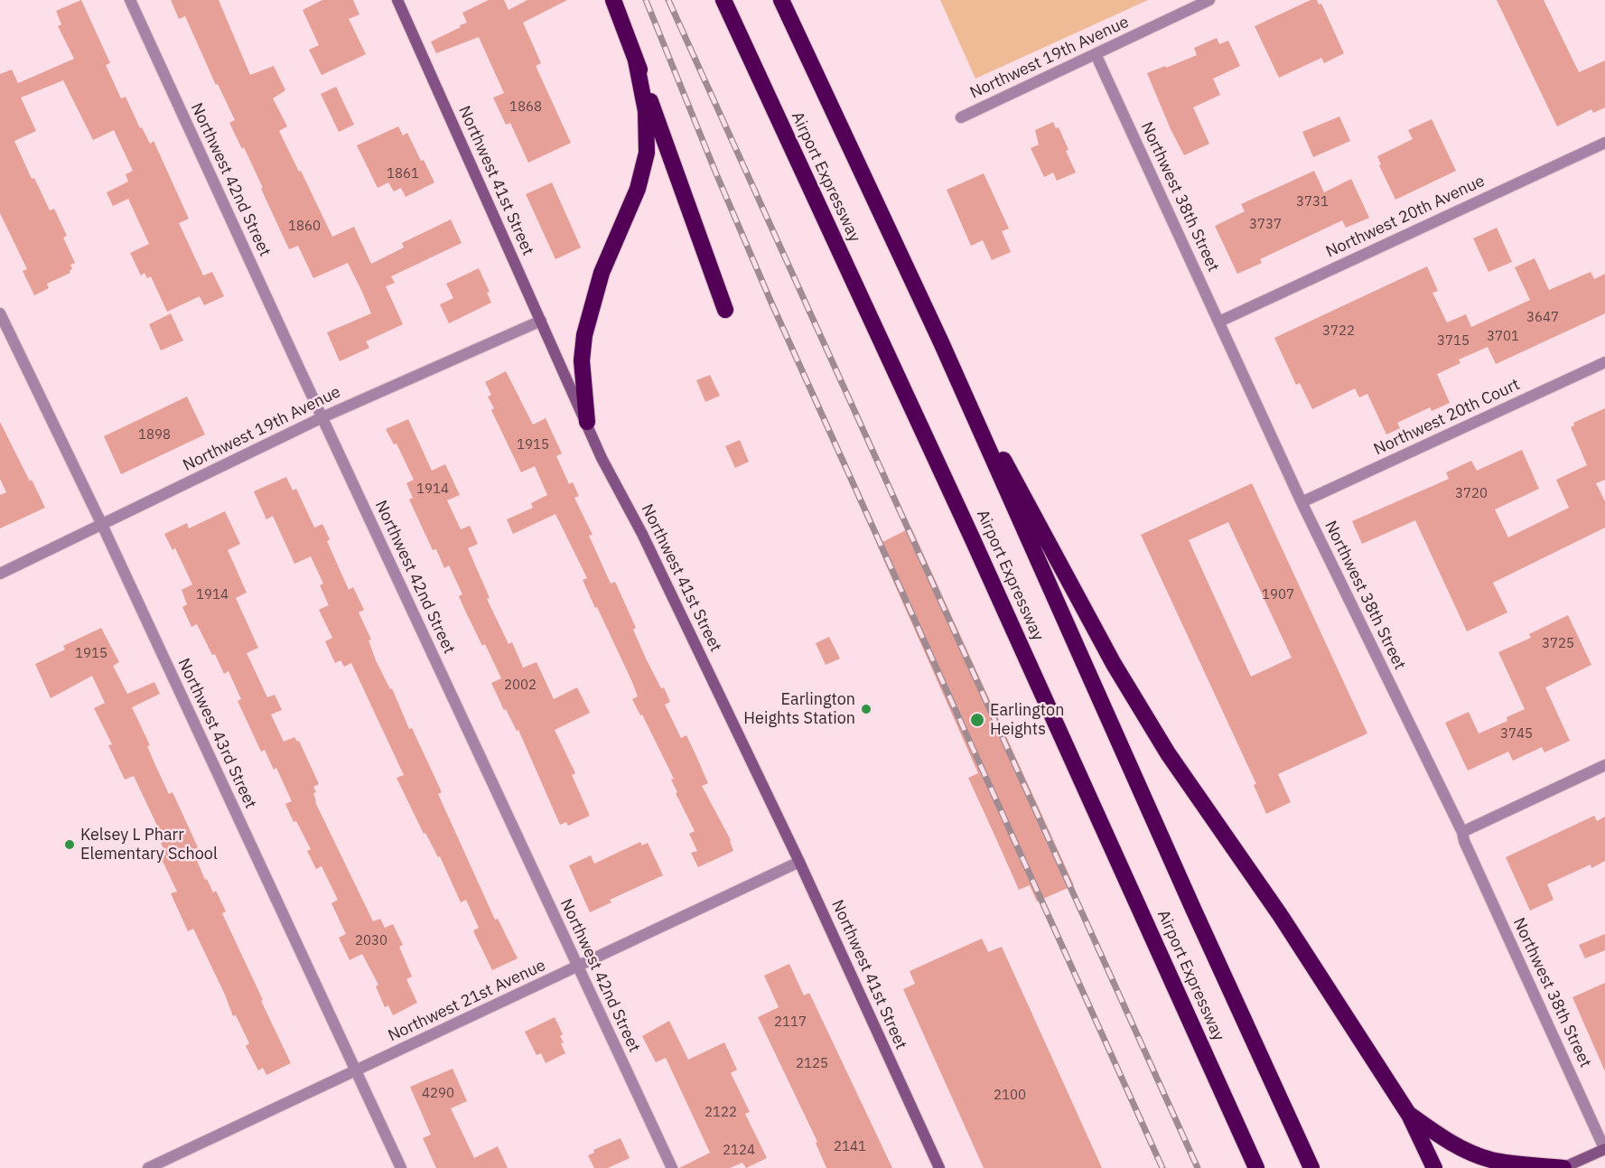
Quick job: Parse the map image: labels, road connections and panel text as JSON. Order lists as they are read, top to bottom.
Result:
{
  "streets": {
    "highway": ["Airport Expressway"],
    "main road": ["Northwest 41st Street"],
    "street": [
      "Northwest 19th Avenue",
      "Northwest 42nd Street",
      "Northwest 38th Street",
      "Northwest 20th Avenue",
      "Northwest 20th Court",
      "Northwest 43rd Street",
      "Northwest 21st Avenue"
    ]
  },
  "crossings": [
    ["Northwest 19th Avenue", "Northwest 42nd Street"],
    ["Northwest 19th Avenue", "Northwest 41st Street"],
    ["Northwest 19th Avenue", "Northwest 38th Street"],
    ["Northwest 19th Avenue", "Northwest 43rd Street"],
    ["Northwest 42nd Street", "Northwest 21st Avenue"],
    ["Northwest 41st Street", "Northwest 21st Avenue"],
    ["Northwest 38th Street", "Northwest 20th Avenue"],
    ["Northwest 38th Street", "Northwest 20th Court"],
    ["Northwest 43rd Street", "Northwest 21st Avenue"]
  ],
  "places": ["Earlington Heights Station", "Earlington Heights", "Kelsey L Pharr Elementary School"],
  "house_numbers": [
    "1868",
    "1861",
    "3731",
    "3737",
    "1860",
    "3647",
    "3722",
    "3701",
    "3715",
    "1898",
    "1915",
    "1914",
    "3720",
    "1914",
    "1907",
    "3725",
    "1915",
    "2002",
    "3745",
    "2030",
    "2117",
    "2125",
    "4290",
    "2100",
    "2122",
    "2141",
    "2124"
  ]
}
